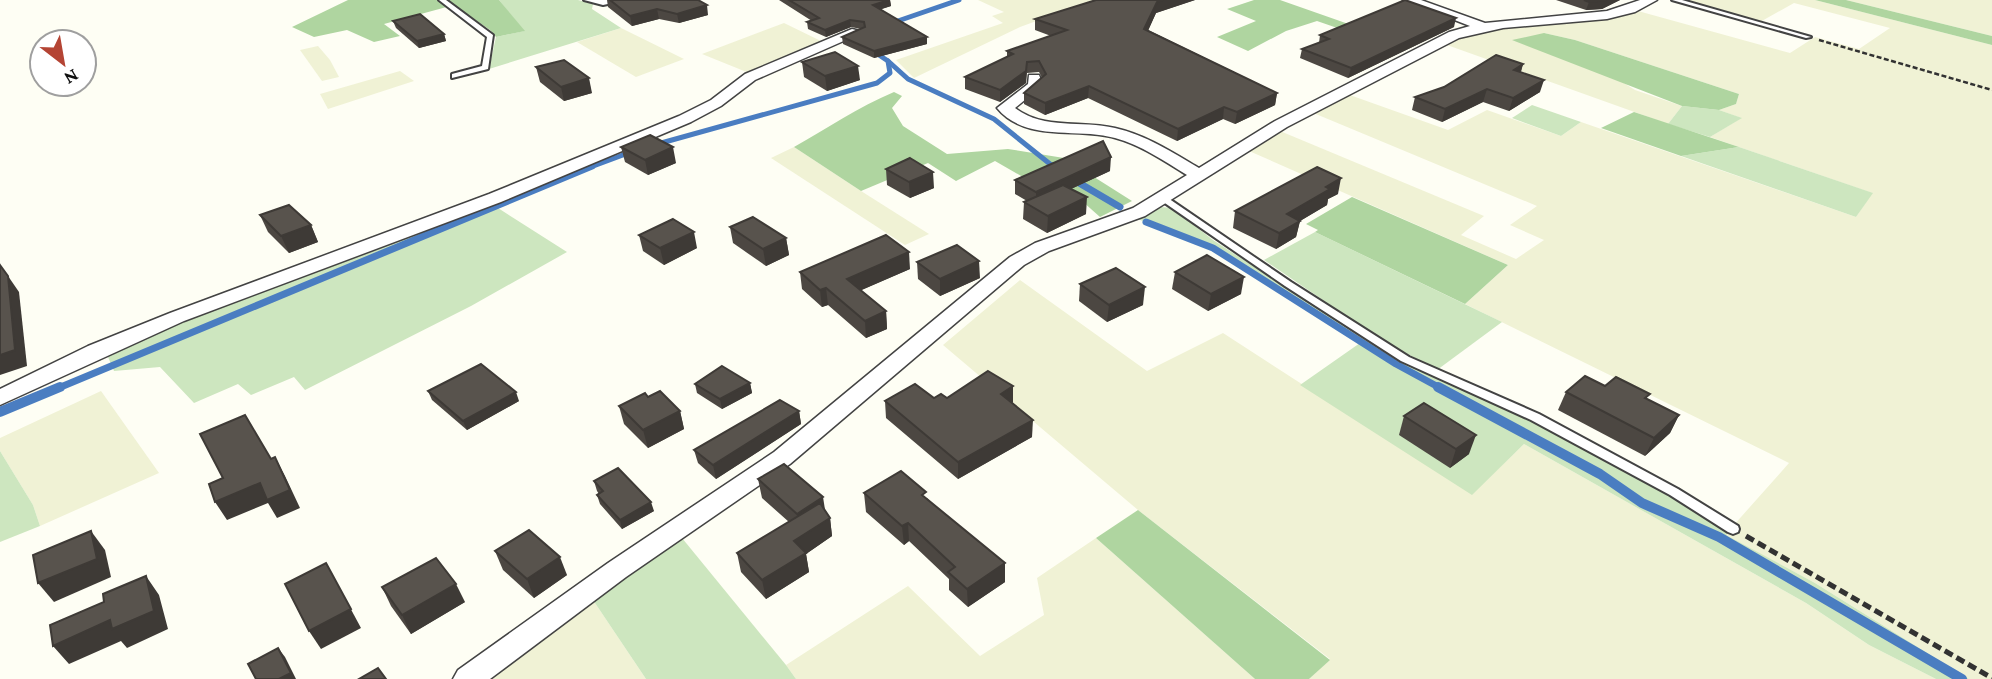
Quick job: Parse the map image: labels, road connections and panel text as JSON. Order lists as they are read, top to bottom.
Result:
{
  "north": "bottom right"
}
